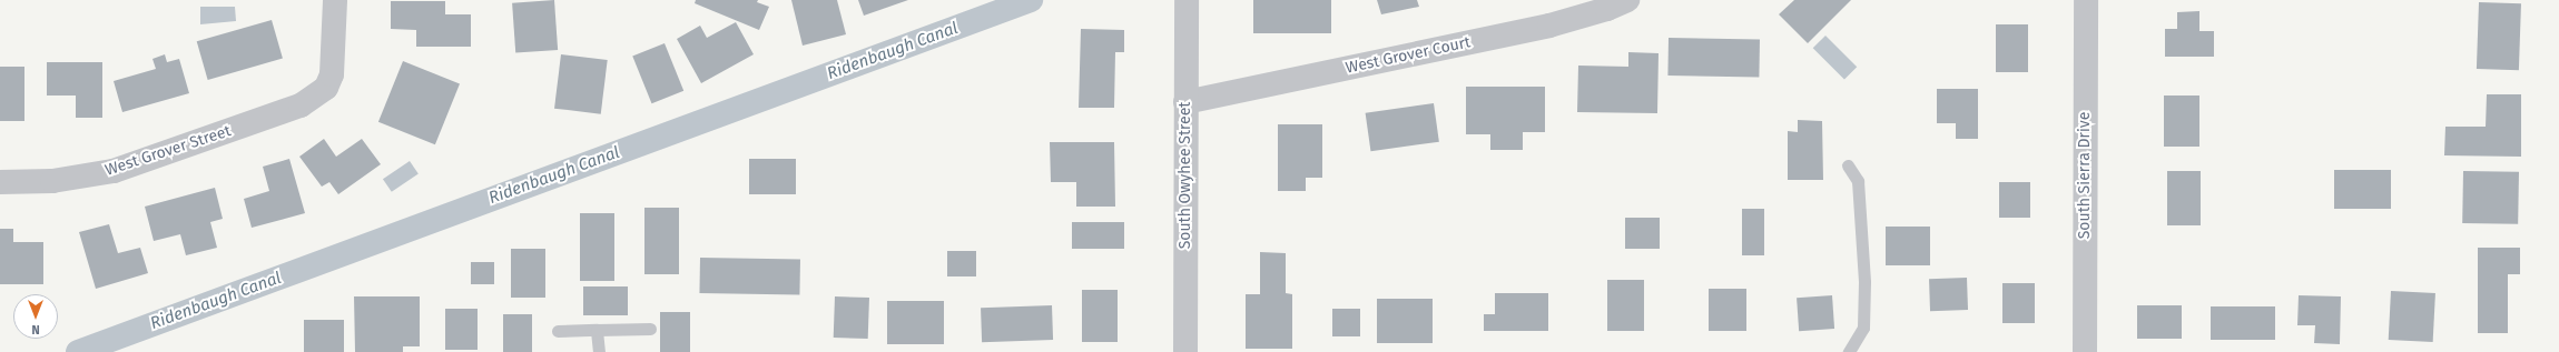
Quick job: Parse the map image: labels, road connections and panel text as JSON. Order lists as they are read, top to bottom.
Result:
{
  "streets": {
    "street": [
      "West Grover Court",
      "West Grover Street",
      "South Owyhee Street",
      "South Sierra Drive"
    ]
  },
  "crossings": [
    ["West Grover Court", "South Owyhee Street"]
  ],
  "water": ["Ridenbaugh Canal"],
  "north": "bottom"
}
